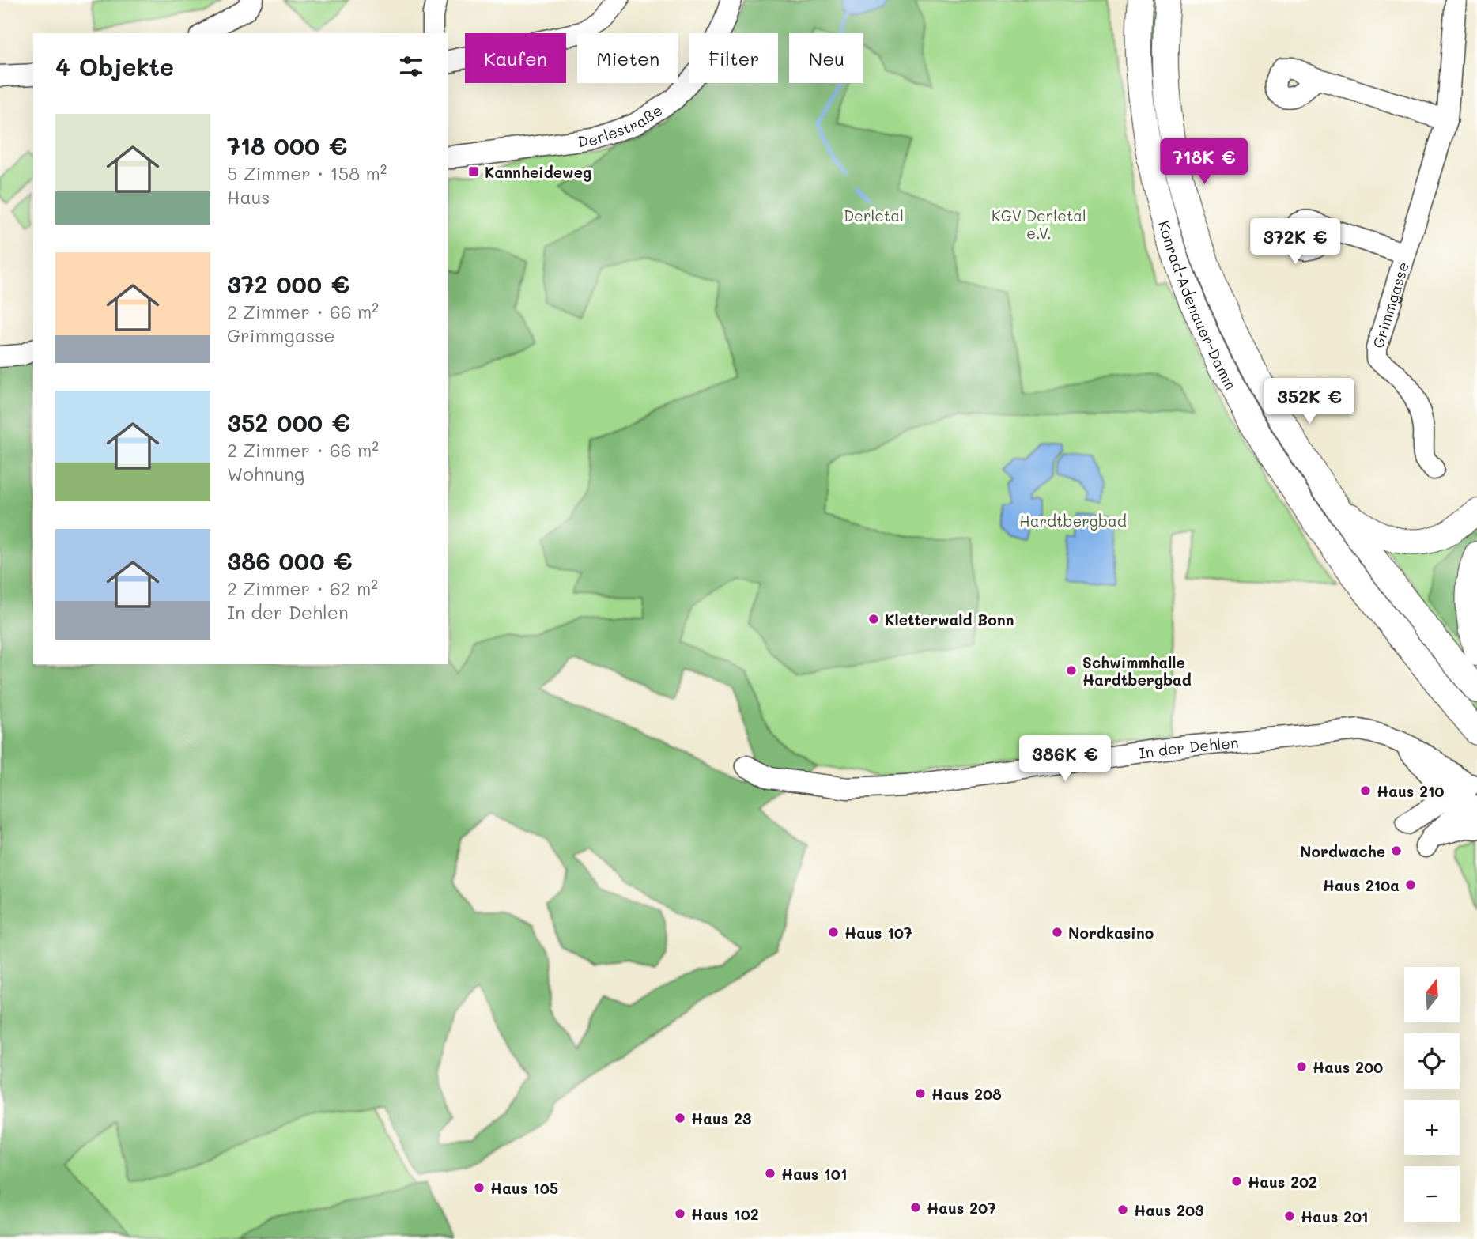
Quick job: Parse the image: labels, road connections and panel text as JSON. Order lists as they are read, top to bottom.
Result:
{
  "streets": {
    "main road": ["Konrad-Adenauer-Damm"],
    "street": ["Derlestraße", "Grimmgasse", "In der Dehlen"]
  },
  "parks": ["Derletal", "KGV Derletal e.V.", "Hardtbergbad"],
  "places": {
    "transit": ["Kannheideweg"],
    "other": [
      "Kletterwald Bonn",
      "Schwimmhalle Hardtbergbad",
      "Haus 210",
      "Nordwache",
      "Haus 210a",
      "Haus 107",
      "Nordkasino",
      "Haus 200",
      "Haus 208",
      "Haus 23",
      "Haus 101",
      "Haus 202",
      "Haus 105",
      "Haus 207",
      "Haus 203",
      "Haus 102",
      "Haus 201"
    ]
  },
  "north": "top",
  "page": {
    "chip": [
      "Kaufen",
      "Mieten",
      "Filter",
      "Neu"
    ],
    "heading": "4 Objekte",
    "list": [
      {
        "name": "718 000 €",
        "note": "5 Zimmer · 158 m² · Haus"
      },
      {
        "name": "372 000 €",
        "note": "2 Zimmer · 66 m² · Grimmgasse"
      },
      {
        "name": "352 000 €",
        "note": "2 Zimmer · 66 m² · Wohnung"
      },
      {
        "name": "386 000 €",
        "note": "2 Zimmer · 62 m² · In der Dehlen"
      }
    ],
    "price": [
      "718K €",
      "372K €",
      "352K €",
      "386K €"
    ],
    "map_buttons": ["+", "−"]
  }
}
